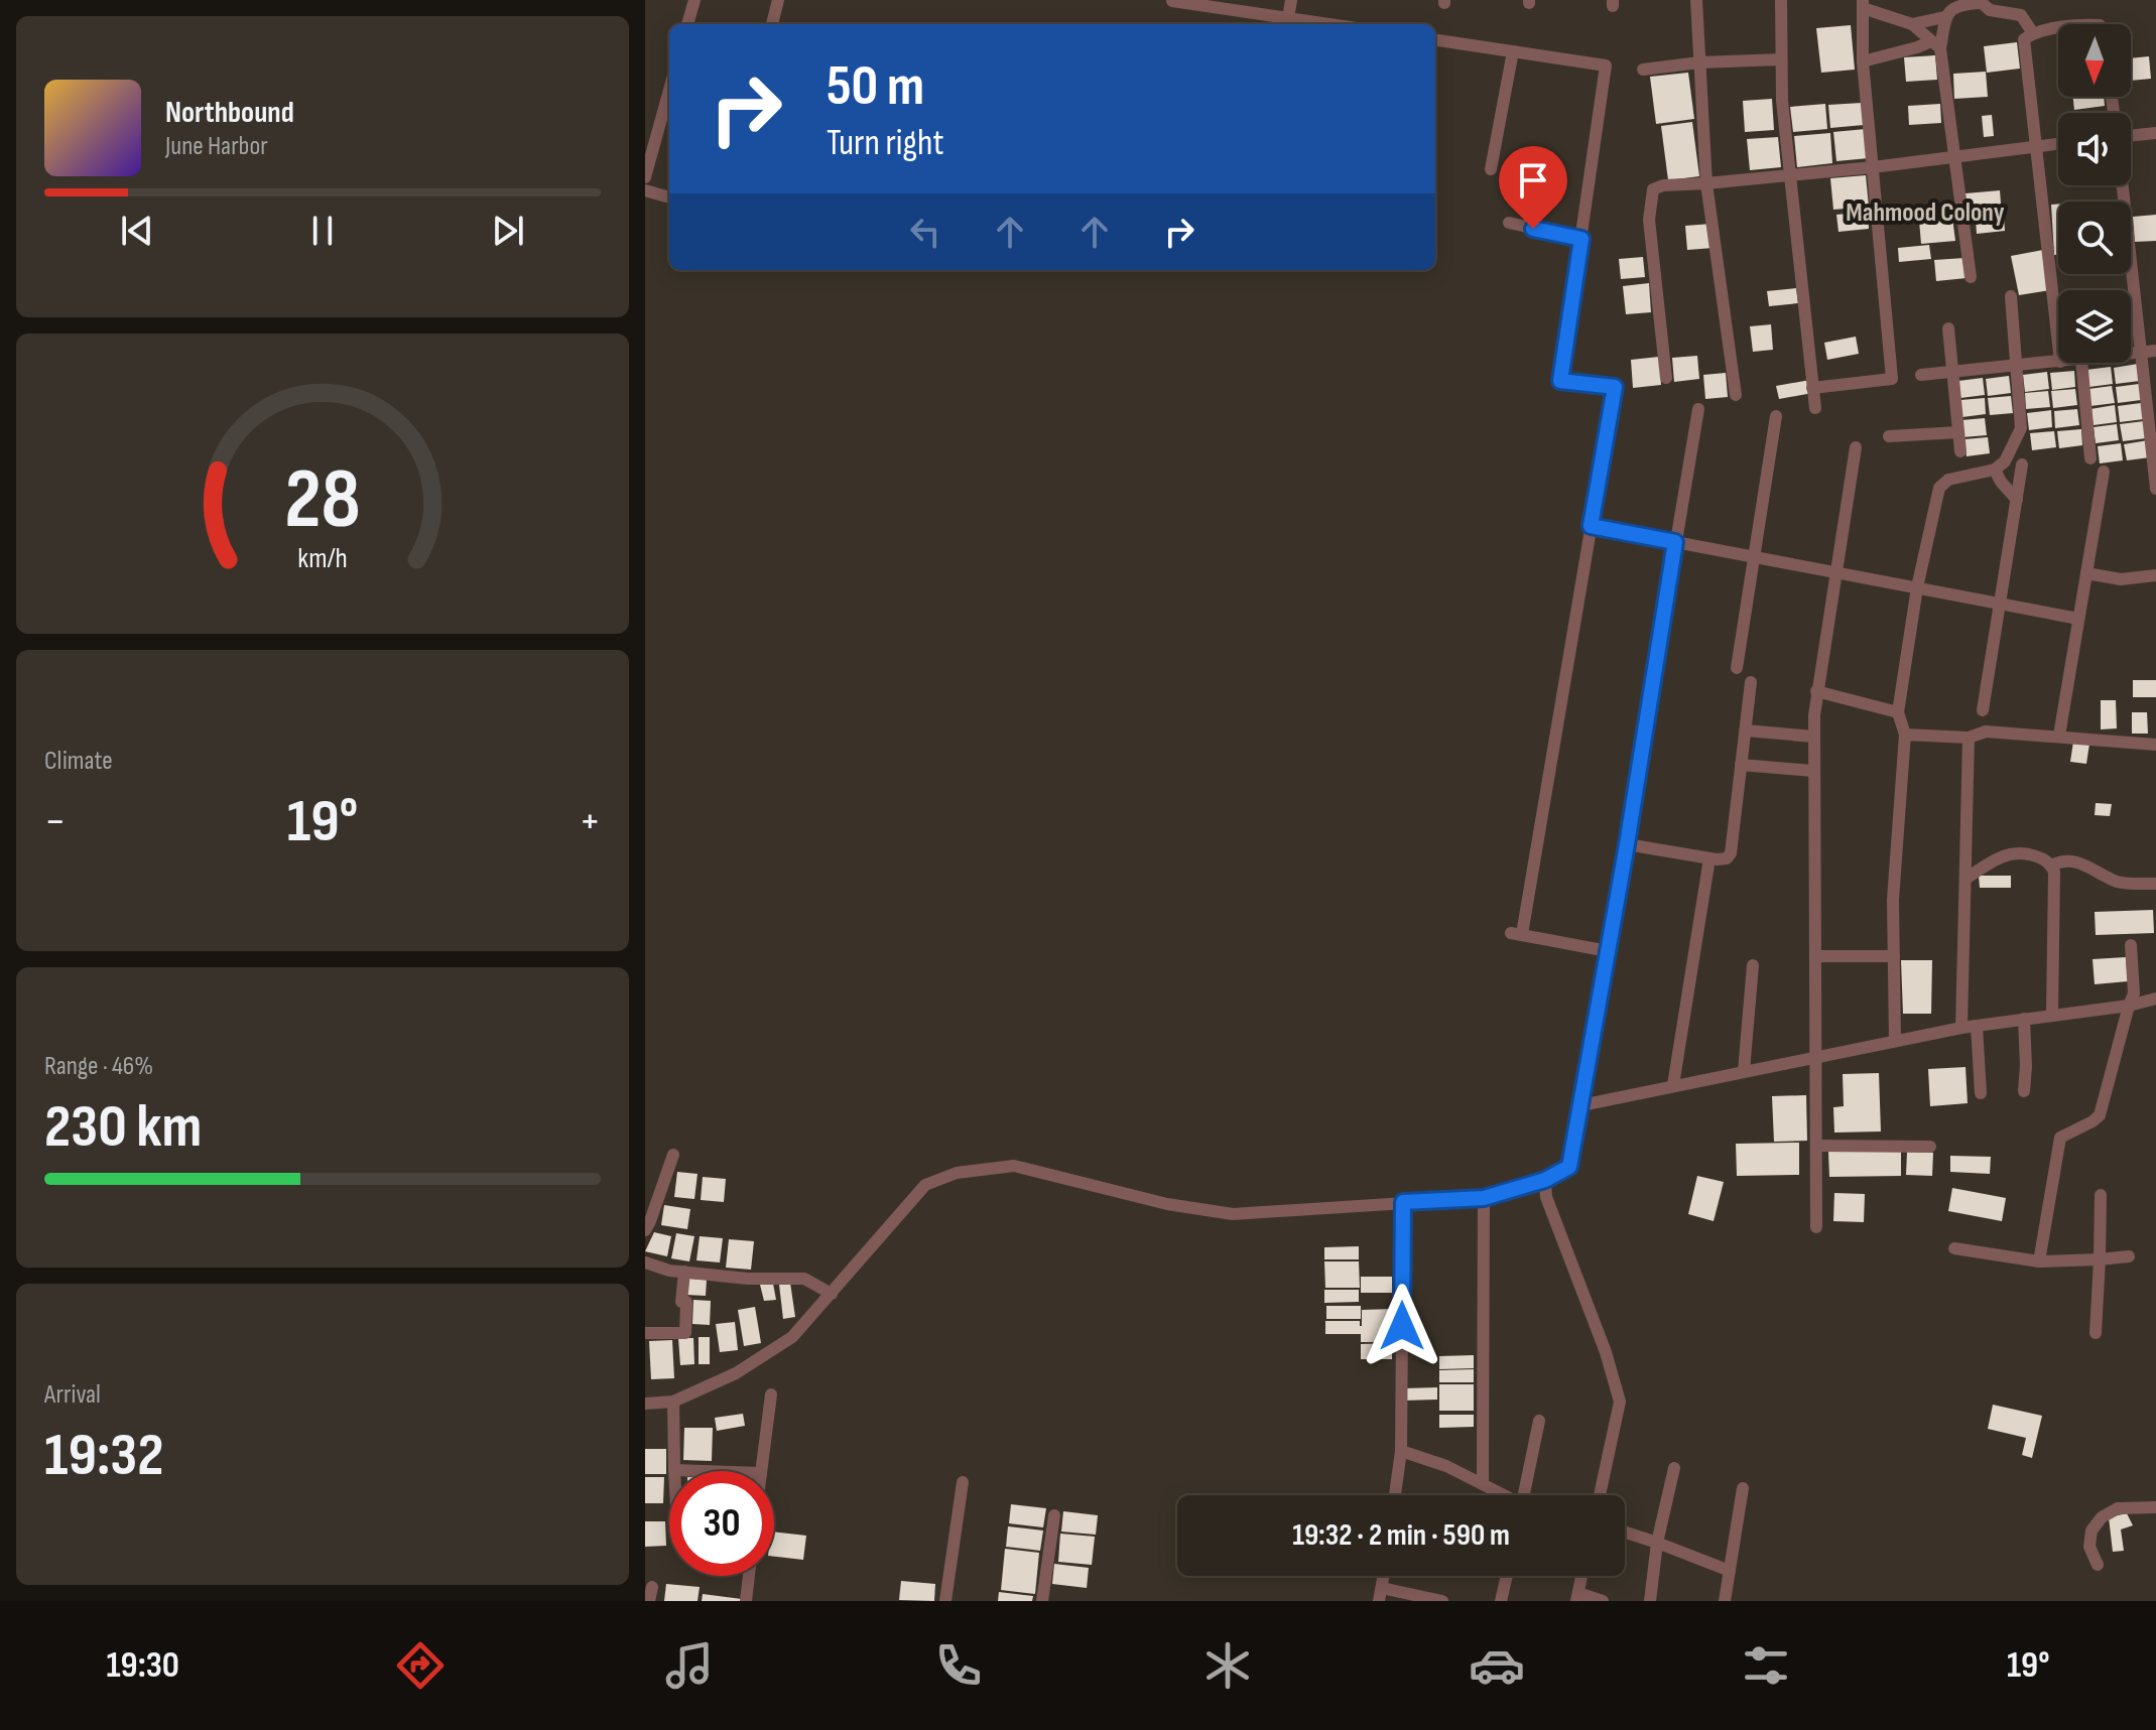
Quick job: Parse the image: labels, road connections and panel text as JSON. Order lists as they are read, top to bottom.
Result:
{
  "districts": ["Mahmood Colony"],
  "north": "bottom",
  "page": {
    "turn": ["50 m", "Turn right"],
    "song": ["Northbound", "June Harbor"],
    "tile": [
      "Climate",
      ["Range · 46%", "230 km"],
      ["Arrival", "19:32"]
    ],
    "heat": ["−", "19°", "+"],
    "limit": "30",
    "trip": "19:32 · 2 min · 590 m",
    "tabs": ["19:30", "19°"],
    "gauge": ["28", "km/h"]
  }
}
